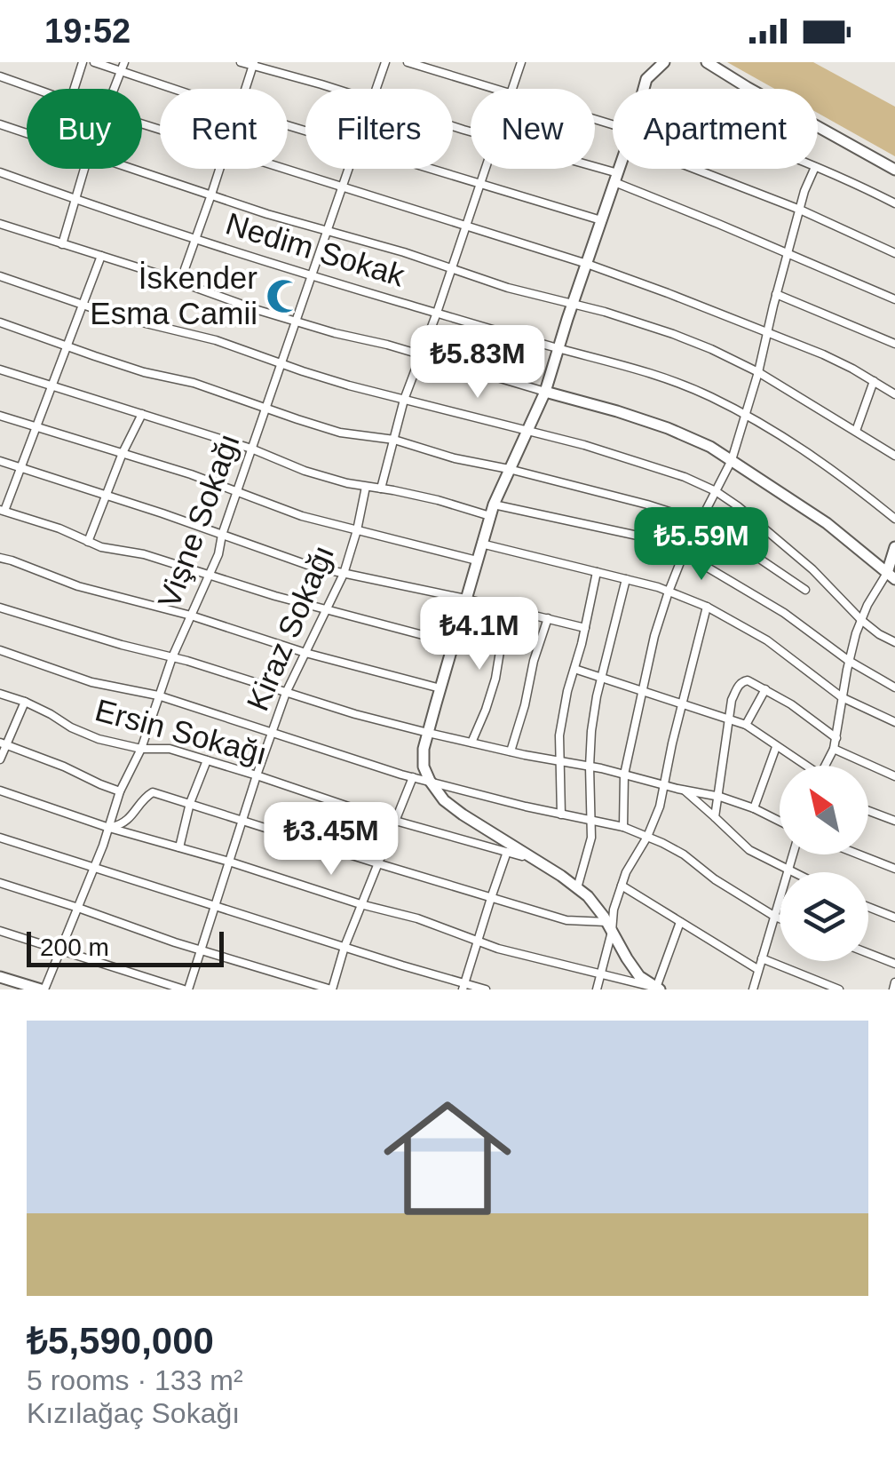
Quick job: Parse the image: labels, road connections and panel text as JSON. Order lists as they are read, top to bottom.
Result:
{
  "streets": {
    "street": [
      "Nedim Sokak",
      "Vişne Sokağı",
      "Kiraz Sokağı",
      "Ersin Sokağı"
    ]
  },
  "crossings": [
    ["Nedim Sokak", "Vişne Sokağı"],
    ["Vişne Sokağı", "Ersin Sokağı"],
    ["Kiraz Sokağı", "Ersin Sokağı"]
  ],
  "places": {
    "mosque": ["İskender Esma Camii"]
  },
  "scale_bar": "200 m",
  "north": "top left",
  "page": {
    "status": "19:52",
    "chip": [
      "Buy",
      "Rent",
      "Filters",
      "New",
      "Apartment"
    ],
    "price": [
      "₺5.83M",
      "₺5.59M",
      "₺4.1M",
      "₺3.45M"
    ],
    "scale": "200 m",
    "list": [
      {
        "name": "₺5,590,000",
        "note": "5 rooms · 133 m² · Kızılağaç Sokağı"
      }
    ]
  }
}
